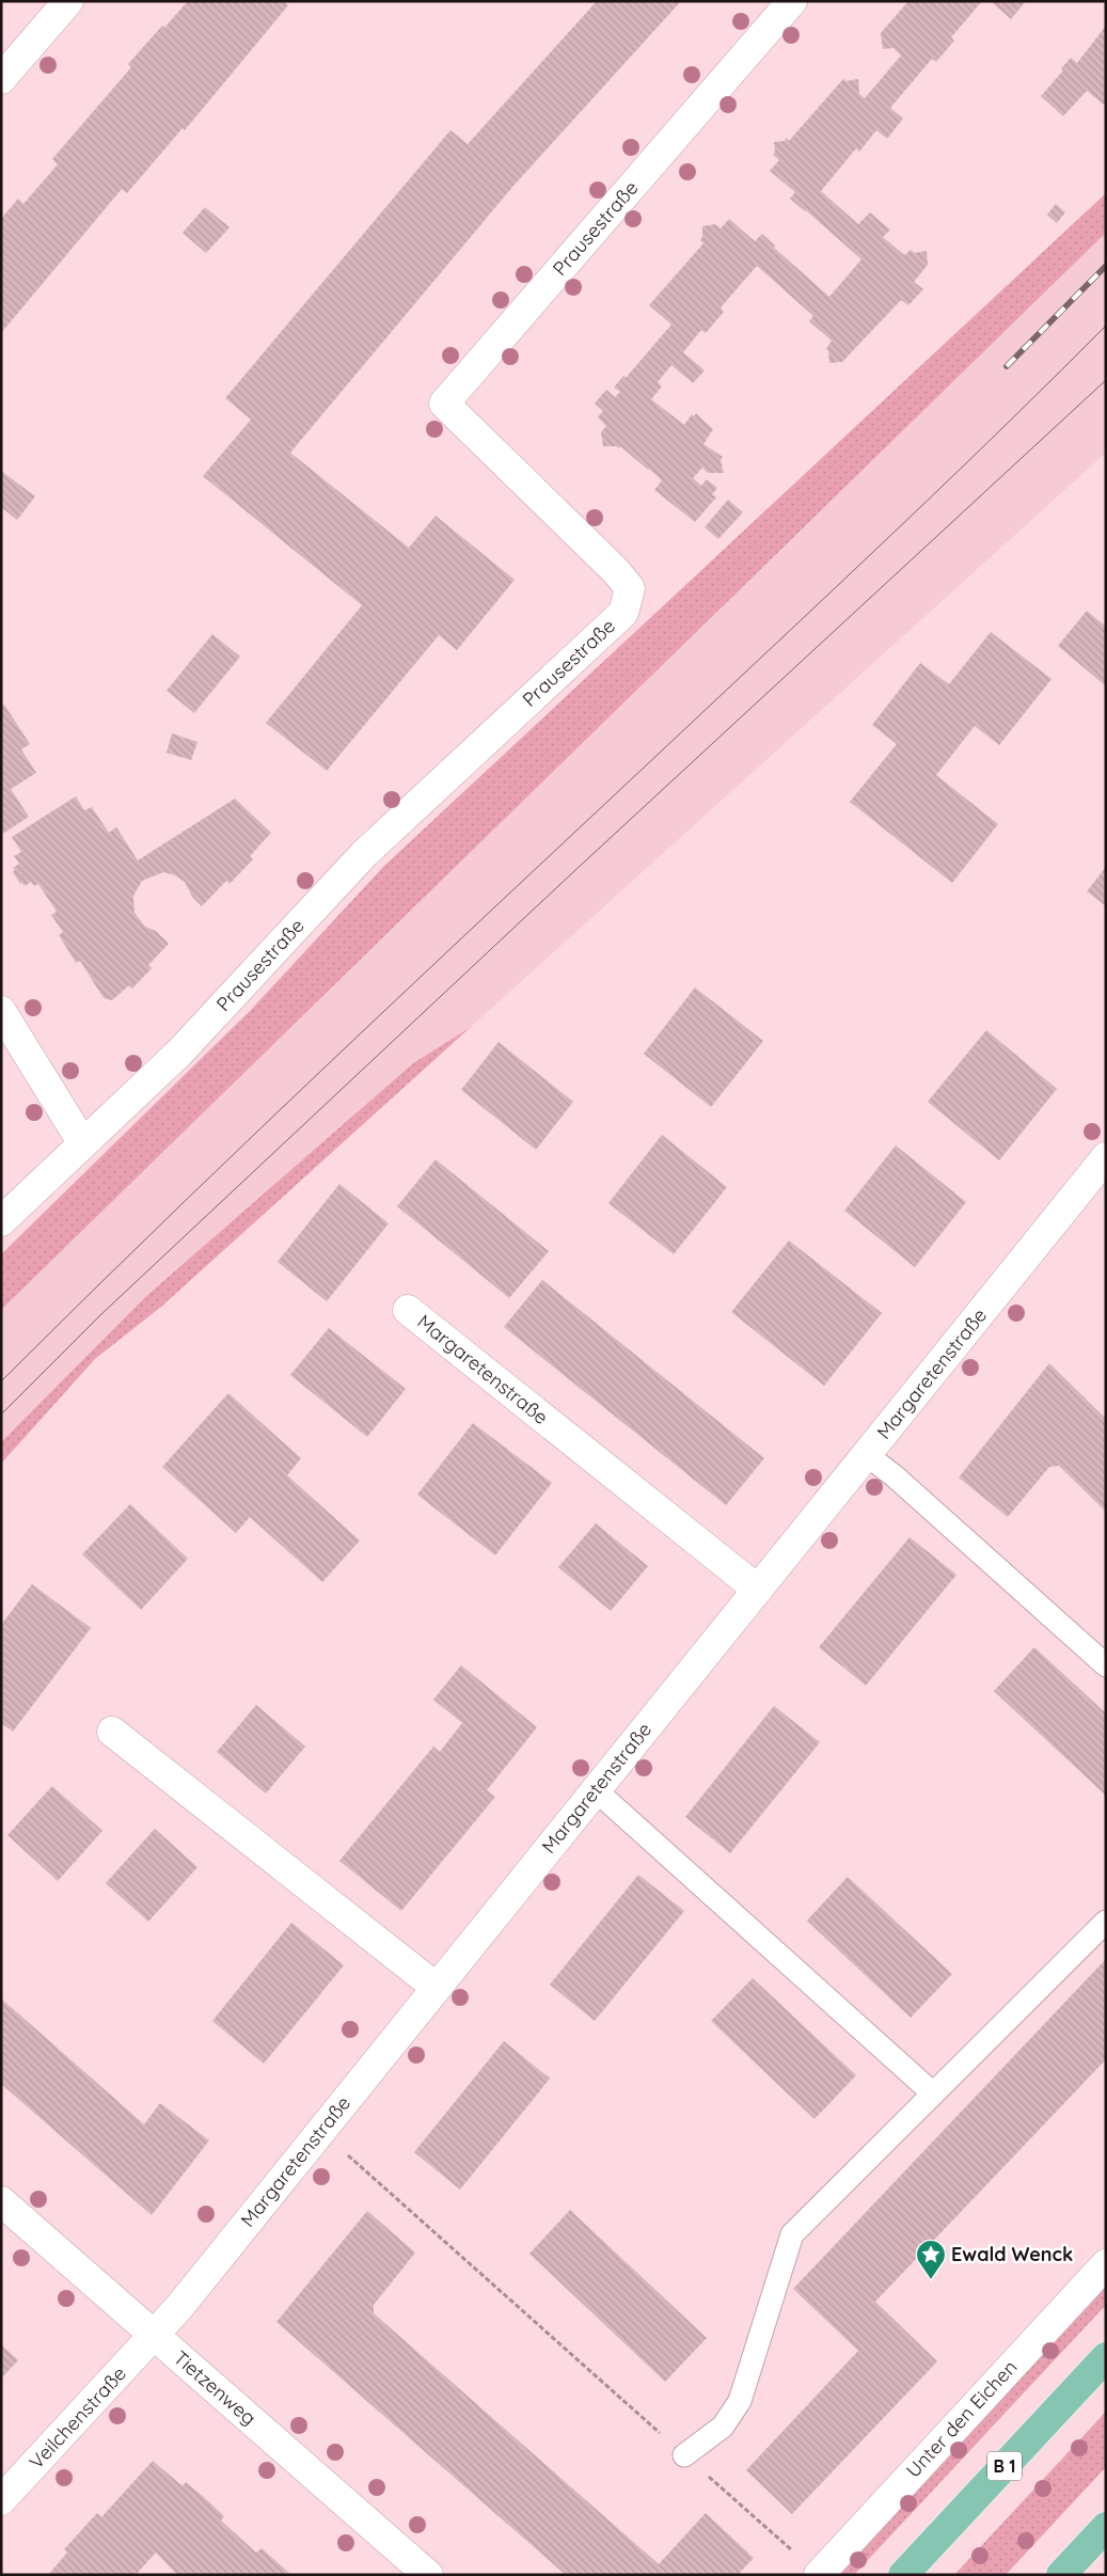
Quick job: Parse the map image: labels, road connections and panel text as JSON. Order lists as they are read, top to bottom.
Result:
{
  "streets": {
    "main road": ["B 1"],
    "street": [
      "Prausestraße",
      "Margaretenstraße",
      "Tietzenweg",
      "Veilchenstraße",
      "Unter den Eichen"
    ]
  },
  "crossings": [
    ["Margaretenstraße", "Tietzenweg"],
    ["Margaretenstraße", "Veilchenstraße"],
    ["Tietzenweg", "Veilchenstraße"]
  ],
  "places": {
    "place": ["Ewald Wenck"]
  }
}
